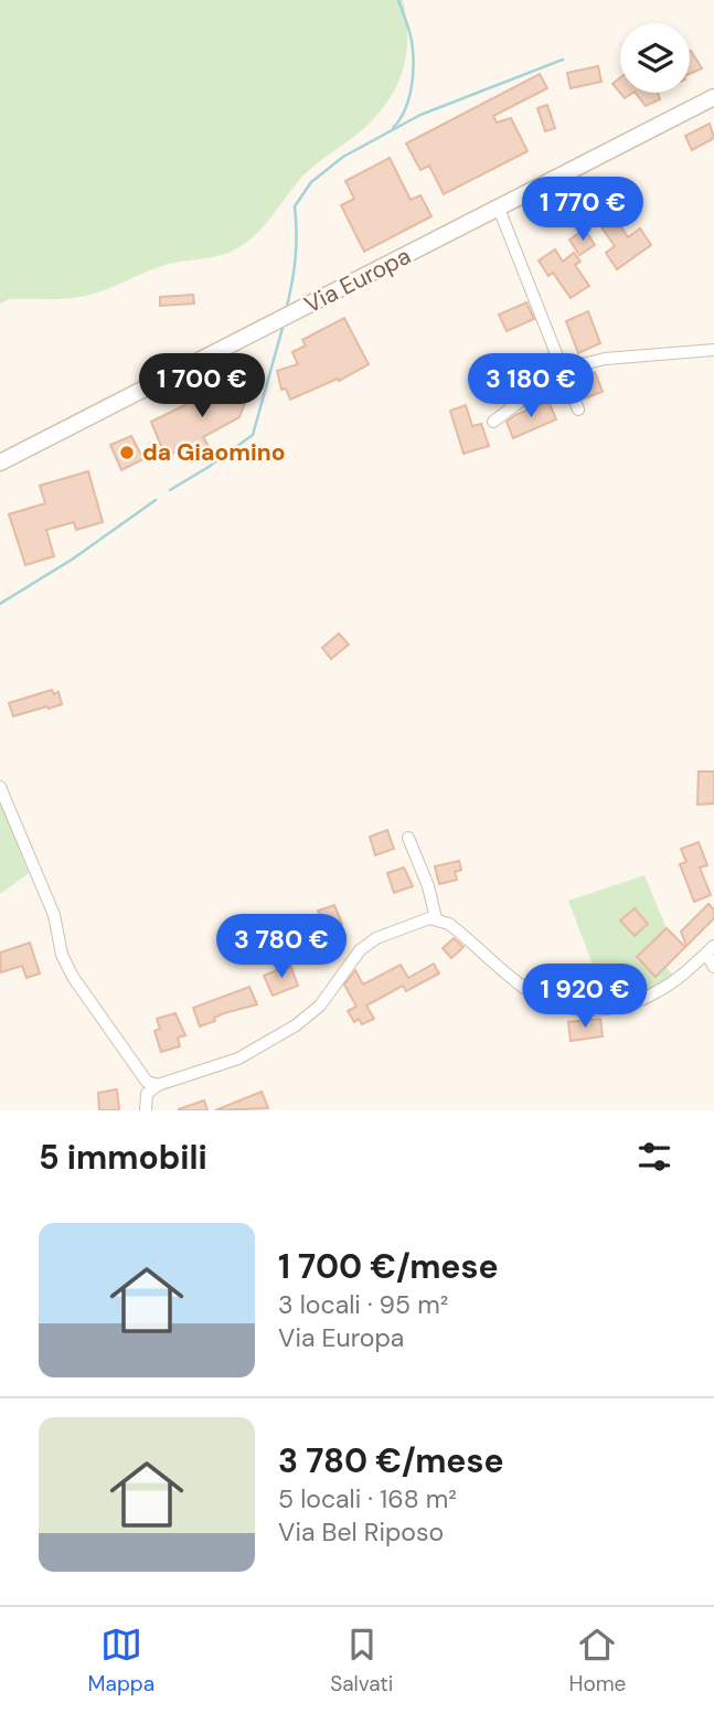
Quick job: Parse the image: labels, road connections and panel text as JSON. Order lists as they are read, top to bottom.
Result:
{
  "streets": {
    "main road": ["Via Europa"]
  },
  "places": ["da Giaomino"],
  "page": {
    "price": [
      "1 770 €",
      "1 700 €",
      "3 180 €",
      "3 780 €",
      "1 920 €"
    ],
    "heading": "5 immobili",
    "list": [
      {
        "name": "1 700 €/mese",
        "note": "3 locali · 95 m² · Via Europa"
      },
      {
        "name": "3 780 €/mese",
        "note": "5 locali · 168 m² · Via Bel Riposo"
      }
    ],
    "tabs": ["Mappa", "Salvati", "Home"]
  }
}
